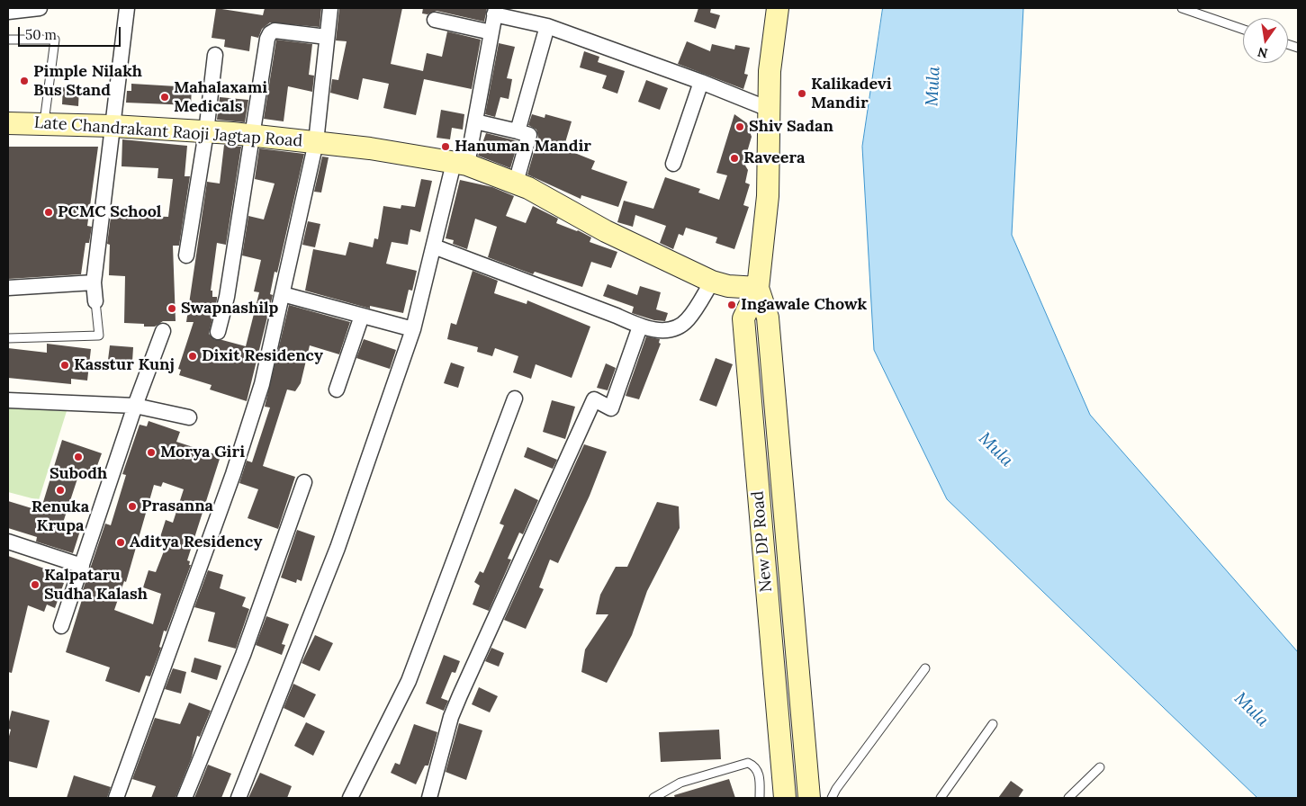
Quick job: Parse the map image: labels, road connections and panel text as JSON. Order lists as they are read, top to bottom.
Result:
{
  "streets": {
    "main road": ["Late Chandrakant Raoji Jagtap Road", "New DP Road"]
  },
  "crossings": [
    ["Late Chandrakant Raoji Jagtap Road", "New DP Road"]
  ],
  "water": ["Mula"],
  "places": [
    "Pimple Nilakh Bus Stand",
    "Kalikadevi Mandir",
    "Mahalaxami Medicals",
    "Shiv Sadan",
    "Hanuman Mandir",
    "Raveera",
    "PCMC School",
    "Ingawale Chowk",
    "Swapnashilp",
    "Dixit Residency",
    "Kasstur Kunj",
    "Morya Giri",
    "Subodh",
    "Renuka Krupa",
    "Prasanna",
    "Aditya Residency",
    "Kalpataru Sudha Kalash"
  ],
  "scale_bar": "50 m",
  "north": "bottom"
}
